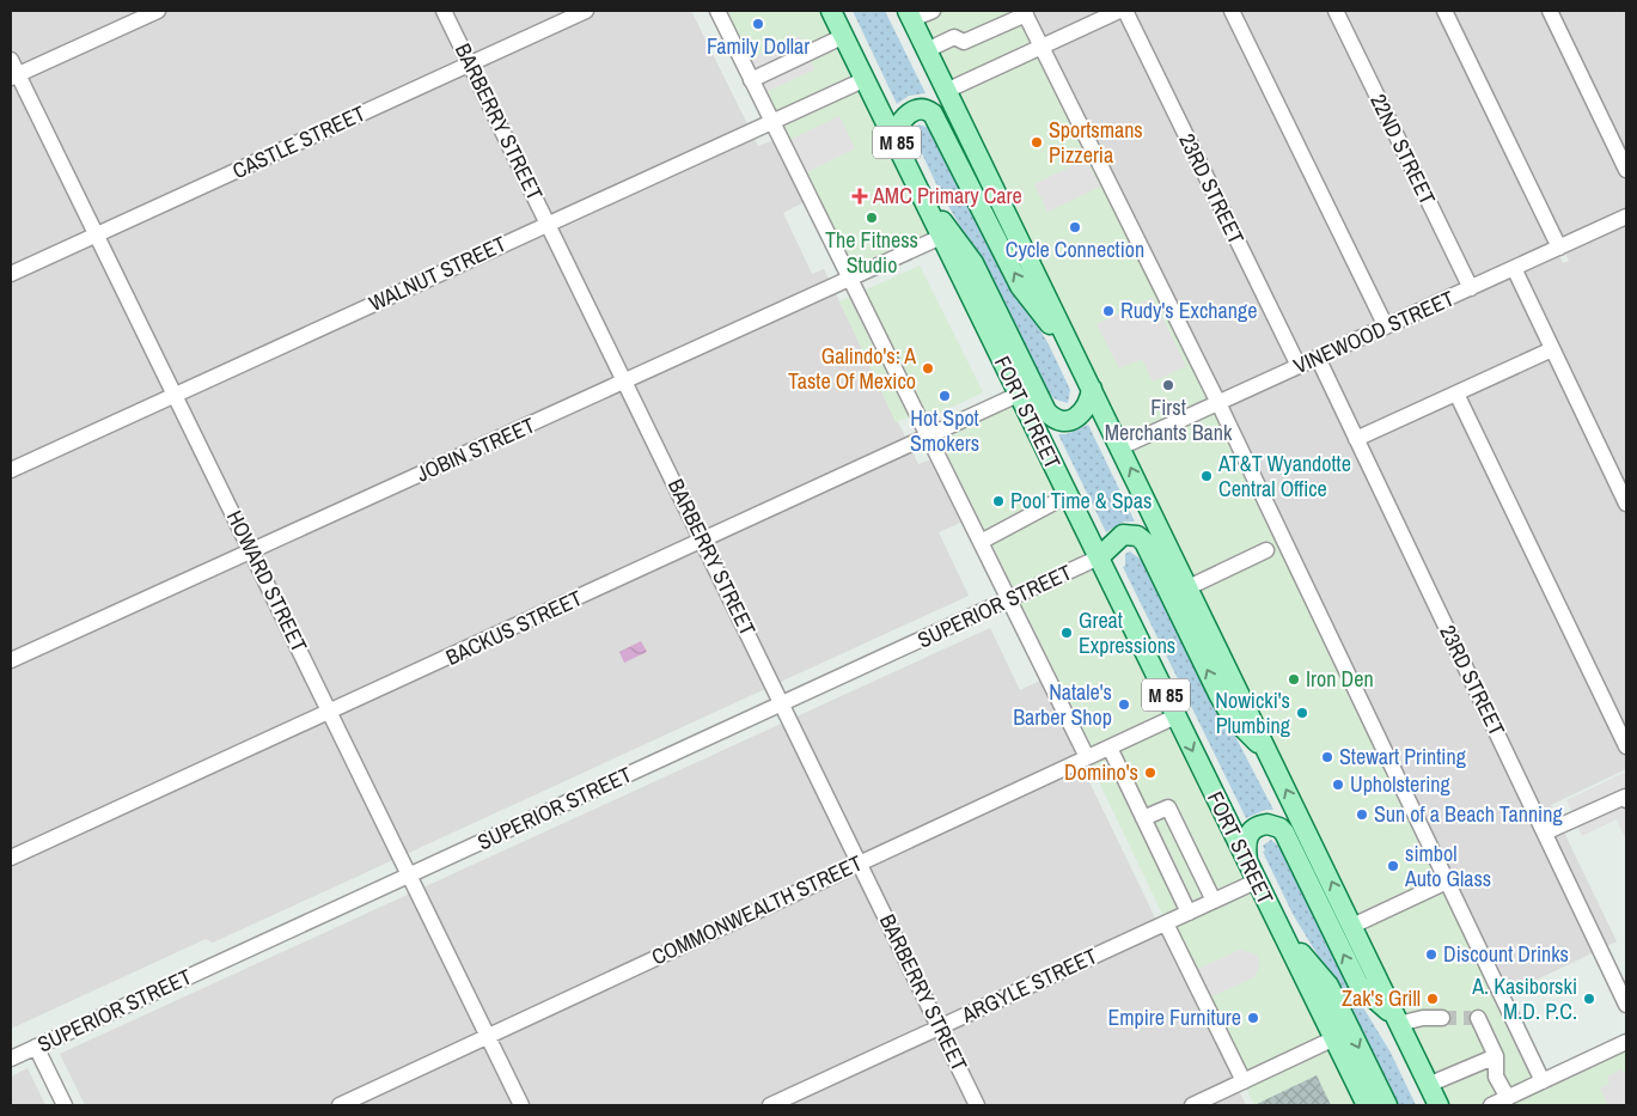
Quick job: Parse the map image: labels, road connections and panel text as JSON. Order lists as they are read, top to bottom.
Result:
{
  "streets": {
    "main road": ["M 85", "FORT STREET"],
    "street": [
      "BARBERRY STREET",
      "CASTLE STREET",
      "22ND STREET",
      "23RD STREET",
      "WALNUT STREET",
      "VINEWOOD STREET",
      "JOBIN STREET",
      "HOWARD STREET",
      "SUPERIOR STREET",
      "BACKUS STREET",
      "COMMONWEALTH STREET",
      "ARGYLE STREET"
    ]
  },
  "crossings": [
    ["BARBERRY STREET", "CASTLE STREET"],
    ["BARBERRY STREET", "WALNUT STREET"],
    ["BARBERRY STREET", "JOBIN STREET"],
    ["BARBERRY STREET", "SUPERIOR STREET"],
    ["BARBERRY STREET", "BACKUS STREET"],
    ["BARBERRY STREET", "COMMONWEALTH STREET"],
    ["BARBERRY STREET", "ARGYLE STREET"],
    ["CASTLE STREET", "HOWARD STREET"],
    ["22ND STREET", "VINEWOOD STREET"],
    ["23RD STREET", "VINEWOOD STREET"],
    ["WALNUT STREET", "FORT STREET"],
    ["WALNUT STREET", "HOWARD STREET"],
    ["FORT STREET", "JOBIN STREET"],
    ["FORT STREET", "SUPERIOR STREET"],
    ["FORT STREET", "BACKUS STREET"],
    ["FORT STREET", "COMMONWEALTH STREET"],
    ["FORT STREET", "ARGYLE STREET"],
    ["JOBIN STREET", "HOWARD STREET"],
    ["HOWARD STREET", "SUPERIOR STREET"],
    ["HOWARD STREET", "BACKUS STREET"],
    ["HOWARD STREET", "COMMONWEALTH STREET"]
  ],
  "places": {
    "other": [
      "Family Dollar",
      "Sportsmans Pizzeria",
      "The Fitness Studio",
      "Cycle Connection",
      "Rudy's Exchange",
      "Galindo's: A Taste Of Mexico",
      "First Merchants Bank",
      "Hot Spot Smokers",
      "AT&T Wyandotte Central Office",
      "Pool Time & Spas",
      "Great Expressions",
      "Iron Den",
      "Natale's Barber Shop",
      "Nowicki's Plumbing",
      "Stewart Printing",
      "Domino's",
      "Upholstering",
      "Sun of a Beach Tanning",
      "simbol Auto Glass",
      "Discount Drinks",
      "Zak's Grill",
      "A. Kasiborski M.D. P.C.",
      "Empire Furniture"
    ],
    "health": ["AMC Primary Care"]
  }
}
